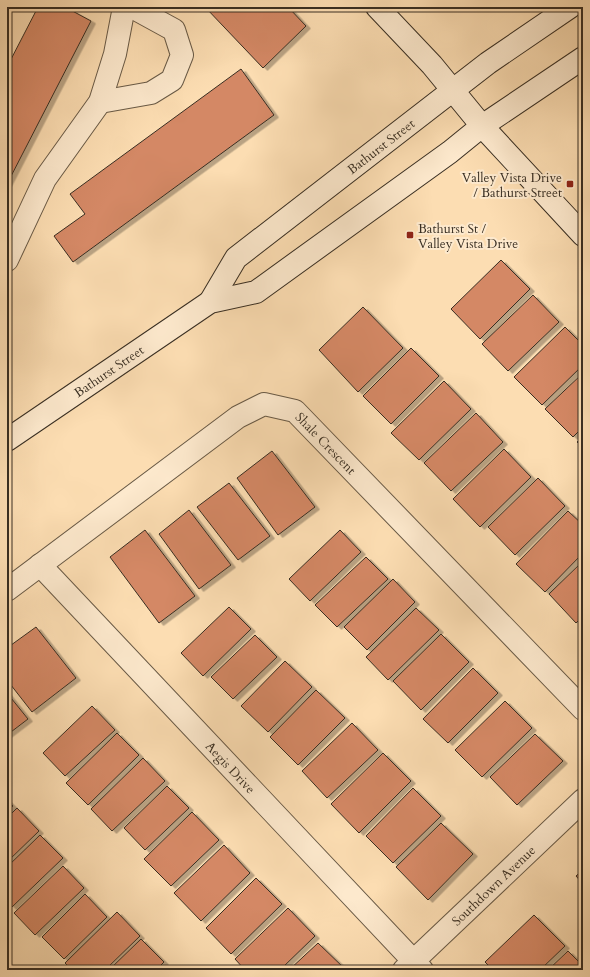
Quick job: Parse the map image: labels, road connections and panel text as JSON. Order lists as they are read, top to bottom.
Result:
{
  "streets": {
    "street": [
      "Bathurst Street",
      "Shale Crescent",
      "Aegis Drive",
      "Southdown Avenue"
    ]
  },
  "crossings": [
    ["Shale Crescent", "Aegis Drive"],
    ["Aegis Drive", "Southdown Avenue"]
  ],
  "places": {
    "transit": ["Valley Vista Drive / Bathurst Street", "Bathurst St / Valley Vista Drive"]
  }
}
